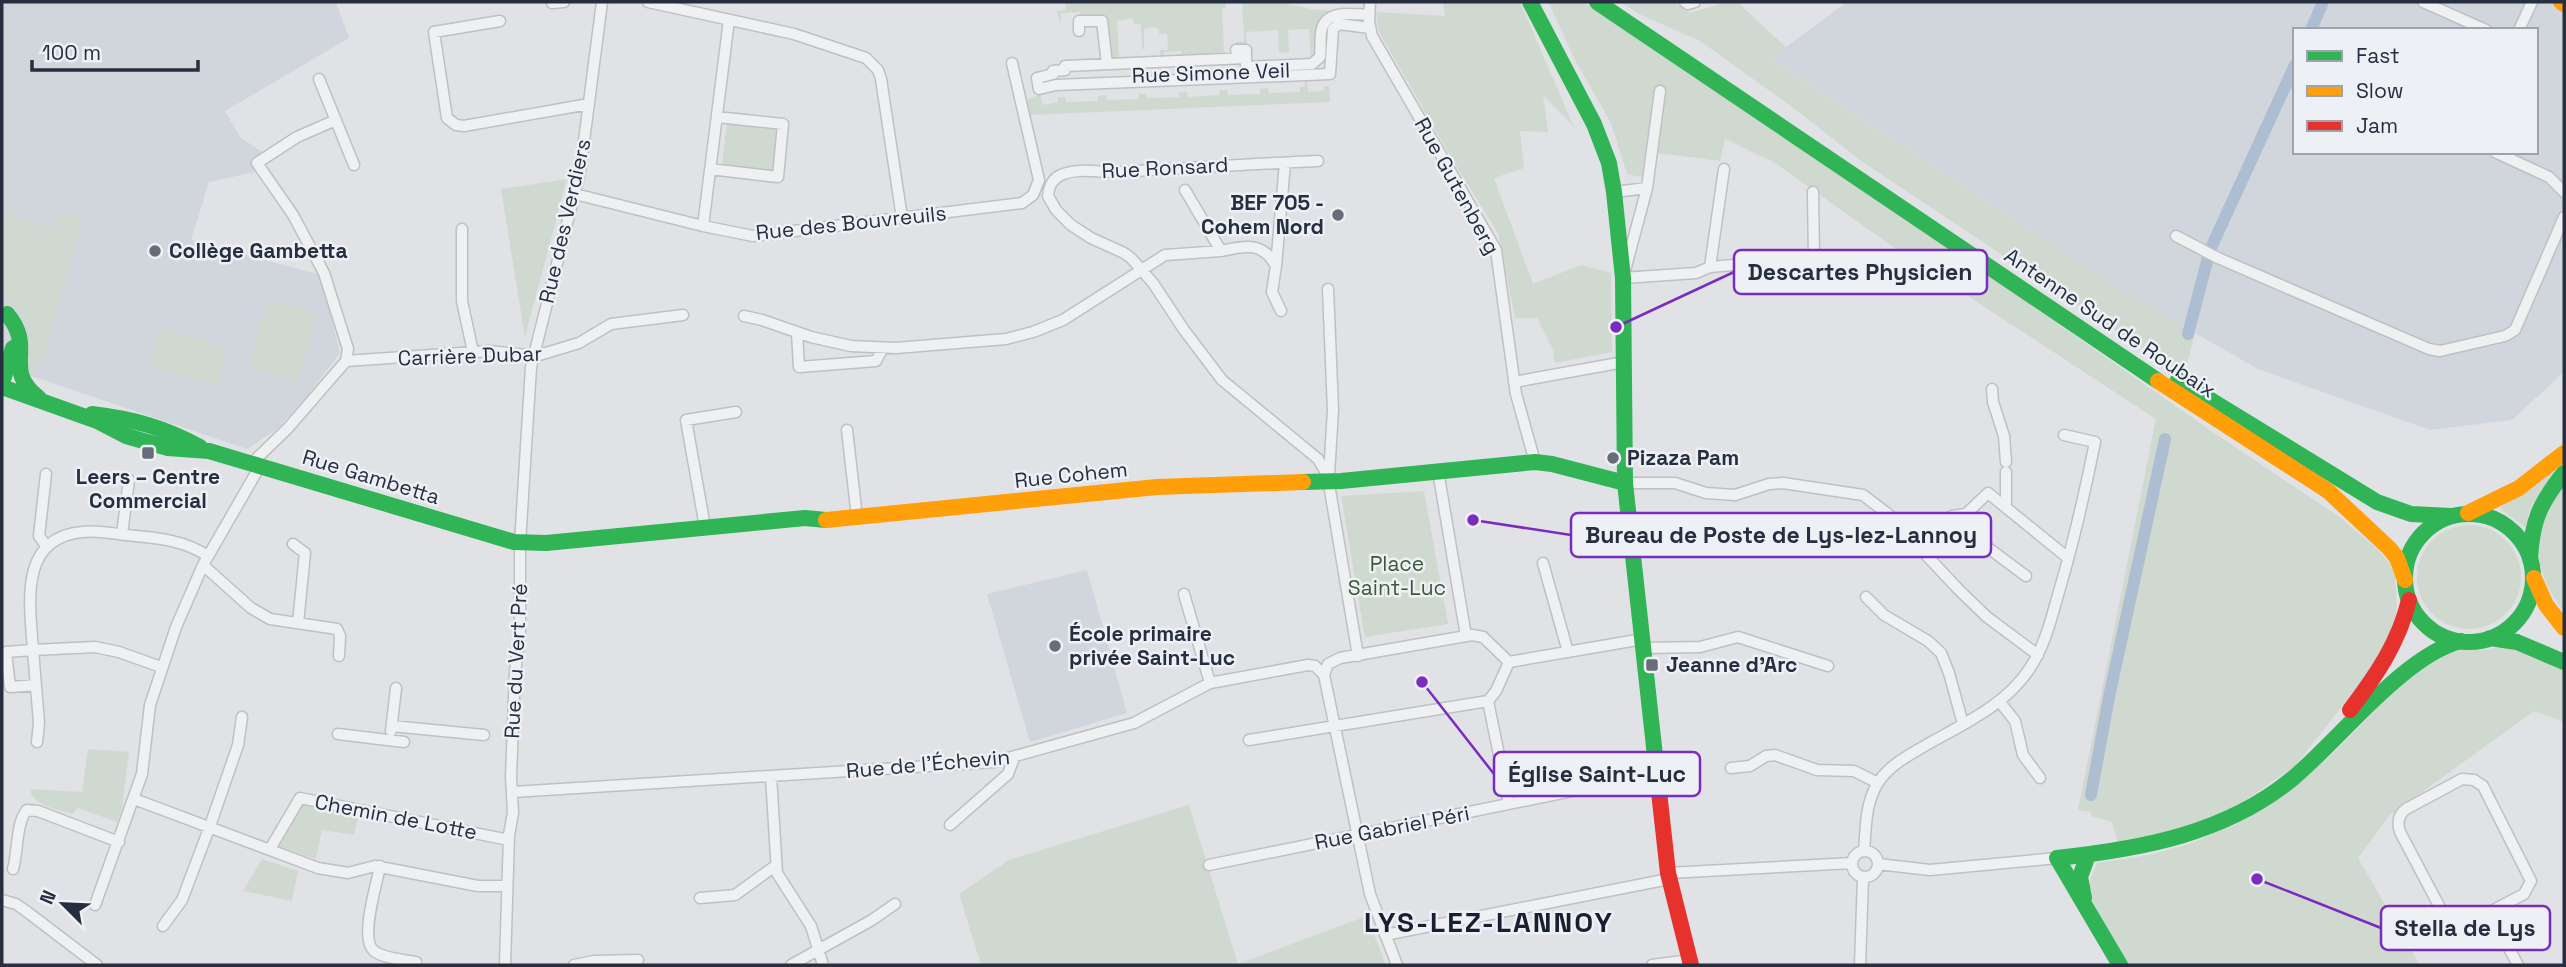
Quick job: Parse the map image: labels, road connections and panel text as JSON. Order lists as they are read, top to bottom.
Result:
{
  "streets": {
    "main road": ["Antenne Sud de Roubaix", "Rue Cohem", "Rue Gambetta"],
    "street": [
      "Rue Ronsard",
      "Rue Gutenberg",
      "Rue des Verdiers",
      "Rue des Bouvreuils",
      "Carrière Dubar",
      "Rue du Vert Pré",
      "Rue de l'Échevin",
      "Chemin de Lotte",
      "Rue Gabriel Péri"
    ]
  },
  "crossings": [
    ["Rue Ronsard", "Rue des Bouvreuils"],
    ["Rue Gutenberg", "Rue Cohem"],
    ["Rue des Verdiers", "Rue des Bouvreuils"],
    ["Rue des Verdiers", "Carrière Dubar"],
    ["Rue des Verdiers", "Rue du Vert Pré"],
    ["Carrière Dubar", "Rue du Vert Pré"],
    ["Rue Cohem", "Rue Gambetta"],
    ["Rue Cohem", "Rue du Vert Pré"],
    ["Rue Gambetta", "Rue du Vert Pré"],
    ["Rue du Vert Pré", "Rue de l'Échevin"],
    ["Rue du Vert Pré", "Chemin de Lotte"]
  ],
  "districts": ["LYS-LEZ-LANNOY"],
  "parks": ["Place Saint-Luc"],
  "places": {
    "other": [
      "BEF 705 - Cohem Nord",
      "Collège Gambetta",
      "Descartes Physicien",
      "Pizaza Pam",
      "Bureau de Poste de Lys-lez-Lannoy",
      "École primaire privée Saint-Luc",
      "Église Saint-Luc",
      "Stella de Lys"
    ],
    "transit": ["Leers – Centre Commercial", "Jeanne d'Arc"]
  },
  "legend": ["Fast", "Slow", "Jam"],
  "scale_bar": "100 m",
  "north": "top left"
}
